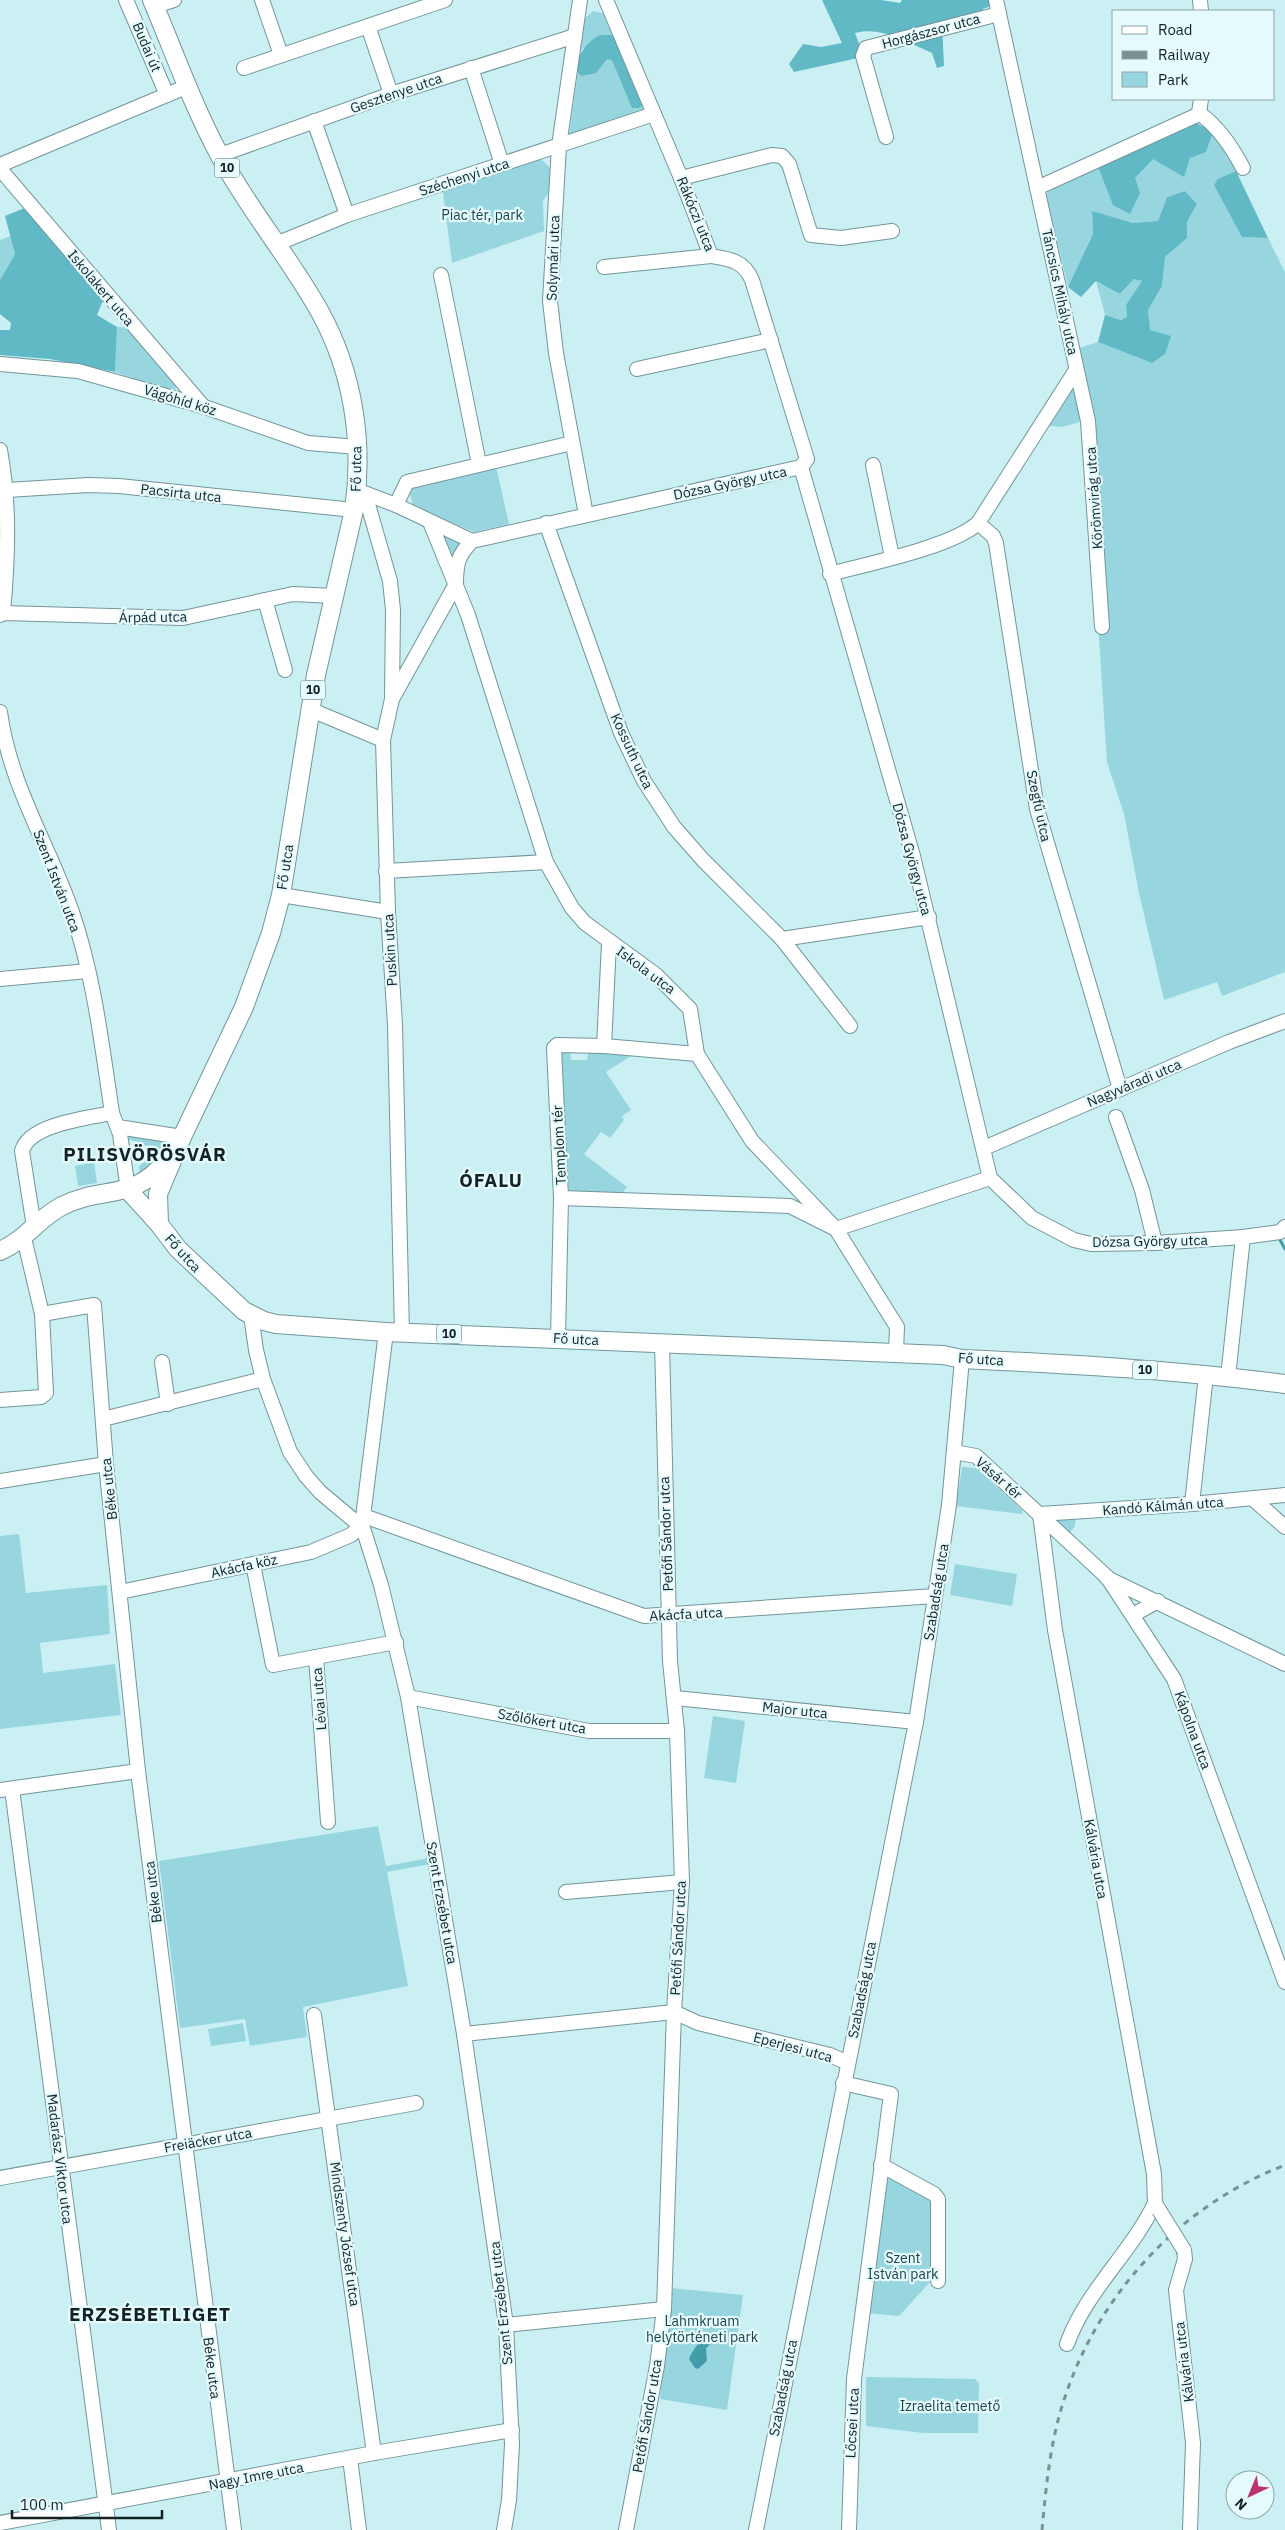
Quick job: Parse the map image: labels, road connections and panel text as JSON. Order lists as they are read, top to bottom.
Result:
{
  "streets": {
    "main road": ["Budai út", "10", "Fő utca"],
    "street": [
      "Horgászsor utca",
      "Gesztenye utca",
      "Széchenyi utca",
      "Rákóczi utca",
      "Solymári utca",
      "Iskolakert utca",
      "Táncsics Mihály utca",
      "Vágóhíd köz",
      "Dózsa György utca",
      "Pacsirta utca",
      "Körömvirág utca",
      "Árpád utca",
      "Kossuth utca",
      "Szegfű utca",
      "Szent István utca",
      "Puskin utca",
      "Iskola utca",
      "Nagyváradi utca",
      "Templom tér",
      "Vásár tér",
      "Béke utca",
      "Kandó Kálmán utca",
      "Petőfi Sándor utca",
      "Akácfa köz",
      "Szabadság utca",
      "Akácfa utca",
      "Lévai utca",
      "Major utca",
      "Szőlőkert utca",
      "Kápolna utca",
      "Kálvária utca",
      "Szent Erzsébet utca",
      "Eperjesi utca",
      "Freiäcker utca",
      "Madarász Viktor utca",
      "Mindszenty József utca",
      "Lőcsei utca",
      "Nagy Imre utca"
    ]
  },
  "crossings": [
    ["Horgászsor utca", "Táncsics Mihály utca"],
    ["Budai út", "Fő utca"],
    ["Gesztenye utca", "Solymári utca"],
    ["Gesztenye utca", "Fő utca"],
    ["Széchenyi utca", "Rákóczi utca"],
    ["Széchenyi utca", "Solymári utca"],
    ["Széchenyi utca", "Fő utca"],
    ["Rákóczi utca", "Dózsa György utca"],
    ["Solymári utca", "Dózsa György utca"],
    ["Iskolakert utca", "Vágóhíd köz"],
    ["Táncsics Mihály utca", "Dózsa György utca"],
    ["Táncsics Mihály utca", "Körömvirág utca"],
    ["Táncsics Mihály utca", "Szegfű utca"],
    ["Vágóhíd köz", "Fő utca"],
    ["Fő utca", "Pacsirta utca"],
    ["Fő utca", "Árpád utca"],
    ["Fő utca", "Puskin utca"],
    ["Fő utca", "Iskola utca"],
    ["Fő utca", "Petőfi Sándor utca"],
    ["Dózsa György utca", "Kossuth utca"],
    ["Dózsa György utca", "Nagyváradi utca"],
    ["Szegfű utca", "Nagyváradi utca"],
    ["Puskin utca", "Iskola utca"],
    ["Puskin utca", "Akácfa köz"],
    ["Puskin utca", "Akácfa utca"],
    ["Puskin utca", "Szent Erzsébet utca"],
    ["Iskola utca", "Templom tér"],
    ["Vásár tér", "Kandó Kálmán utca"],
    ["Vásár tér", "Szabadság utca"],
    ["Vásár tér", "Kápolna utca"],
    ["Vásár tér", "Kálvária utca"],
    ["Béke utca", "Akácfa köz"],
    ["Béke utca", "Freiäcker utca"],
    ["Béke utca", "Nagy Imre utca"],
    ["Kandó Kálmán utca", "Kápolna utca"],
    ["Kandó Kálmán utca", "Kálvária utca"],
    ["Petőfi Sándor utca", "Akácfa utca"],
    ["Petőfi Sándor utca", "Major utca"],
    ["Petőfi Sándor utca", "Szőlőkert utca"],
    ["Petőfi Sándor utca", "Eperjesi utca"],
    ["Akácfa köz", "Akácfa utca"],
    ["Akácfa köz", "Szent Erzsébet utca"],
    ["Szabadság utca", "Akácfa utca"],
    ["Szabadság utca", "Major utca"],
    ["Szabadság utca", "Eperjesi utca"],
    ["Akácfa utca", "Szent Erzsébet utca"],
    ["Lévai utca", "Szent Erzsébet utca"],
    ["Szőlőkert utca", "Szent Erzsébet utca"],
    ["Kápolna utca", "Kálvária utca"],
    ["Szent Erzsébet utca", "Nagy Imre utca"],
    ["Freiäcker utca", "Madarász Viktor utca"],
    ["Freiäcker utca", "Mindszenty József utca"],
    ["Madarász Viktor utca", "Nagy Imre utca"],
    ["Mindszenty József utca", "Nagy Imre utca"]
  ],
  "districts": ["PILISVÖRÖSVÁR", "ÓFALU", "ERZSÉBETLIGET"],
  "parks": [
    "Piac tér, park",
    "Szent István park",
    "Lahmkruam helytörténeti park",
    "Izraelita temető"
  ],
  "legend": ["Road", "Railway", "Park"],
  "scale_bar": "100 m",
  "north": "bottom left"
}
